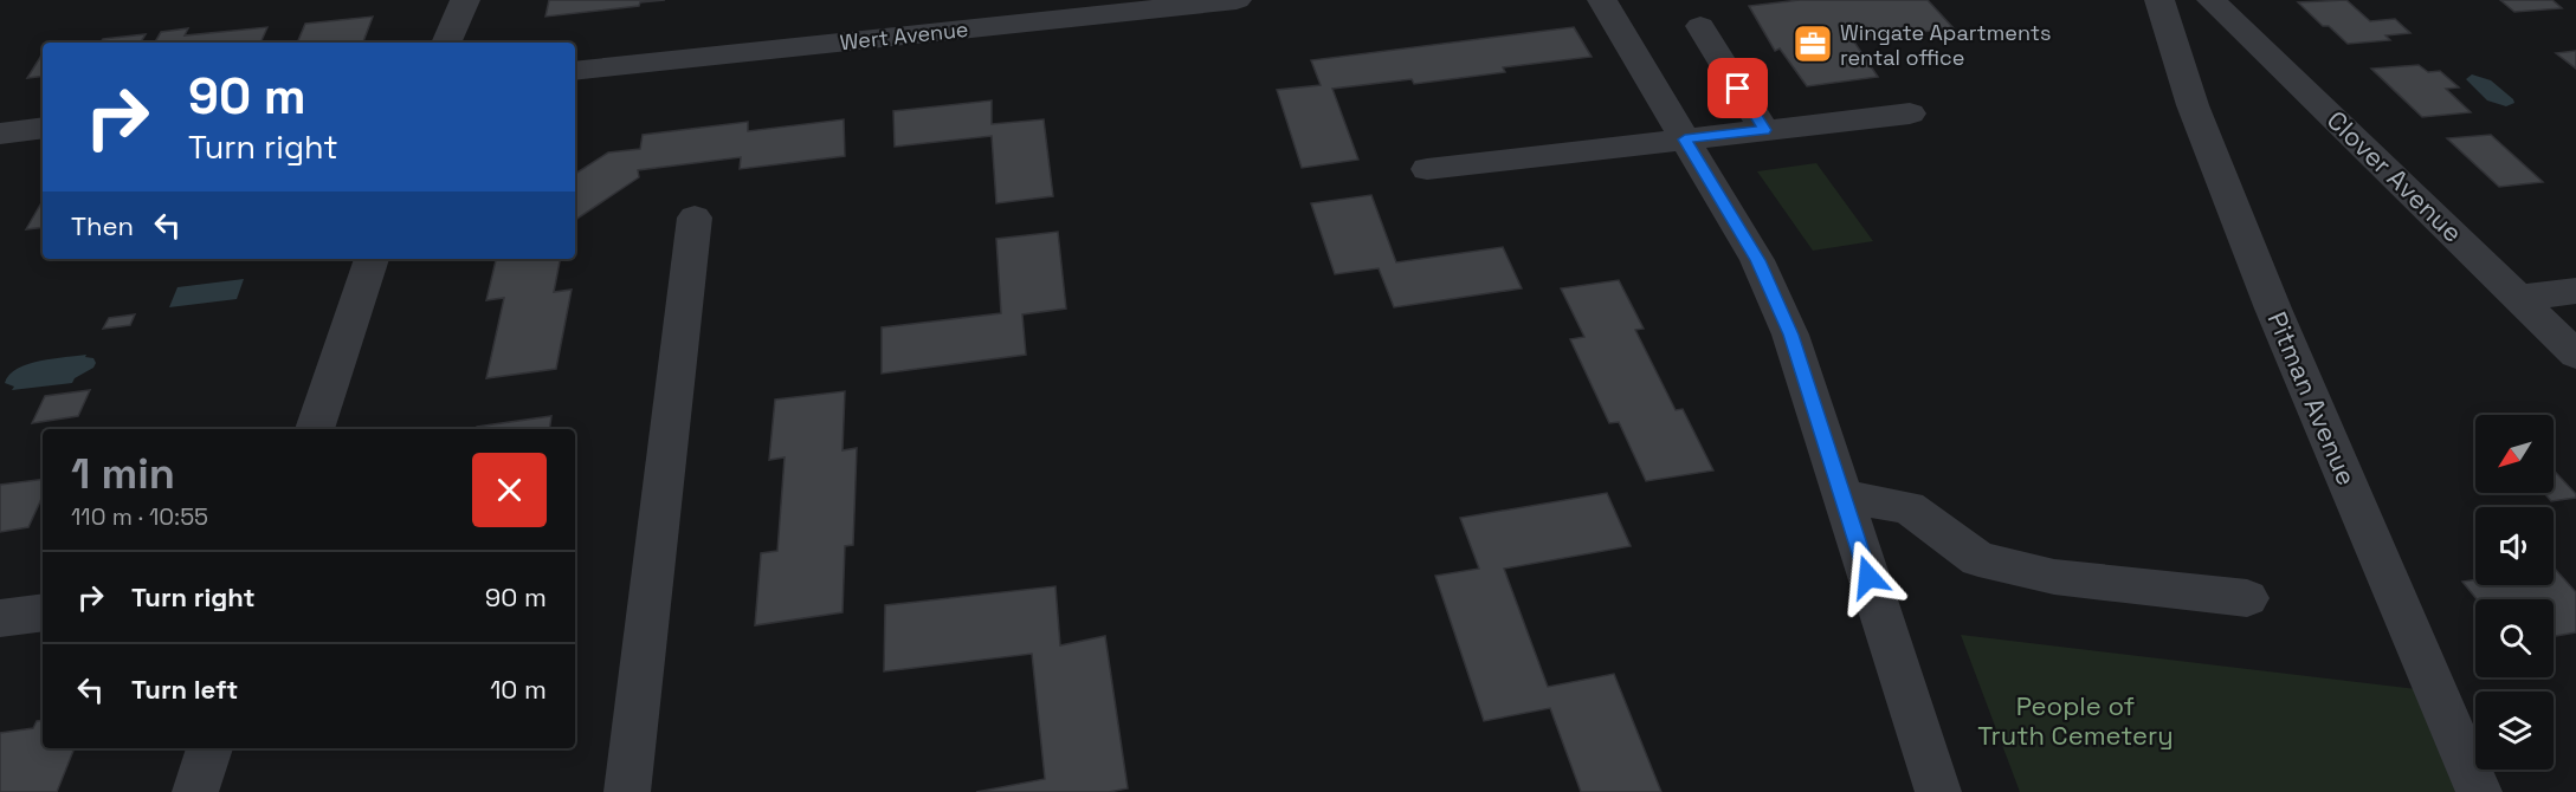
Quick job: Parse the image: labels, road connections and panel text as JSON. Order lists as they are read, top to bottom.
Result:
{
  "streets": {
    "street": ["Wert Avenue", "Clover Avenue", "Pitman Avenue"]
  },
  "parks": ["People of Truth Cemetery"],
  "places": {
    "office": ["Wingate Apartments rental office"]
  },
  "north": "bottom left",
  "page": {
    "turn": ["90 m", "Turn right"],
    "then": "Then",
    "heading": ["1 min", "110 m · 10:55"],
    "list": [
      {
        "name": "Turn right",
        "value": "90 m"
      },
      {
        "name": "Turn left",
        "value": "10 m"
      }
    ]
  }
}
